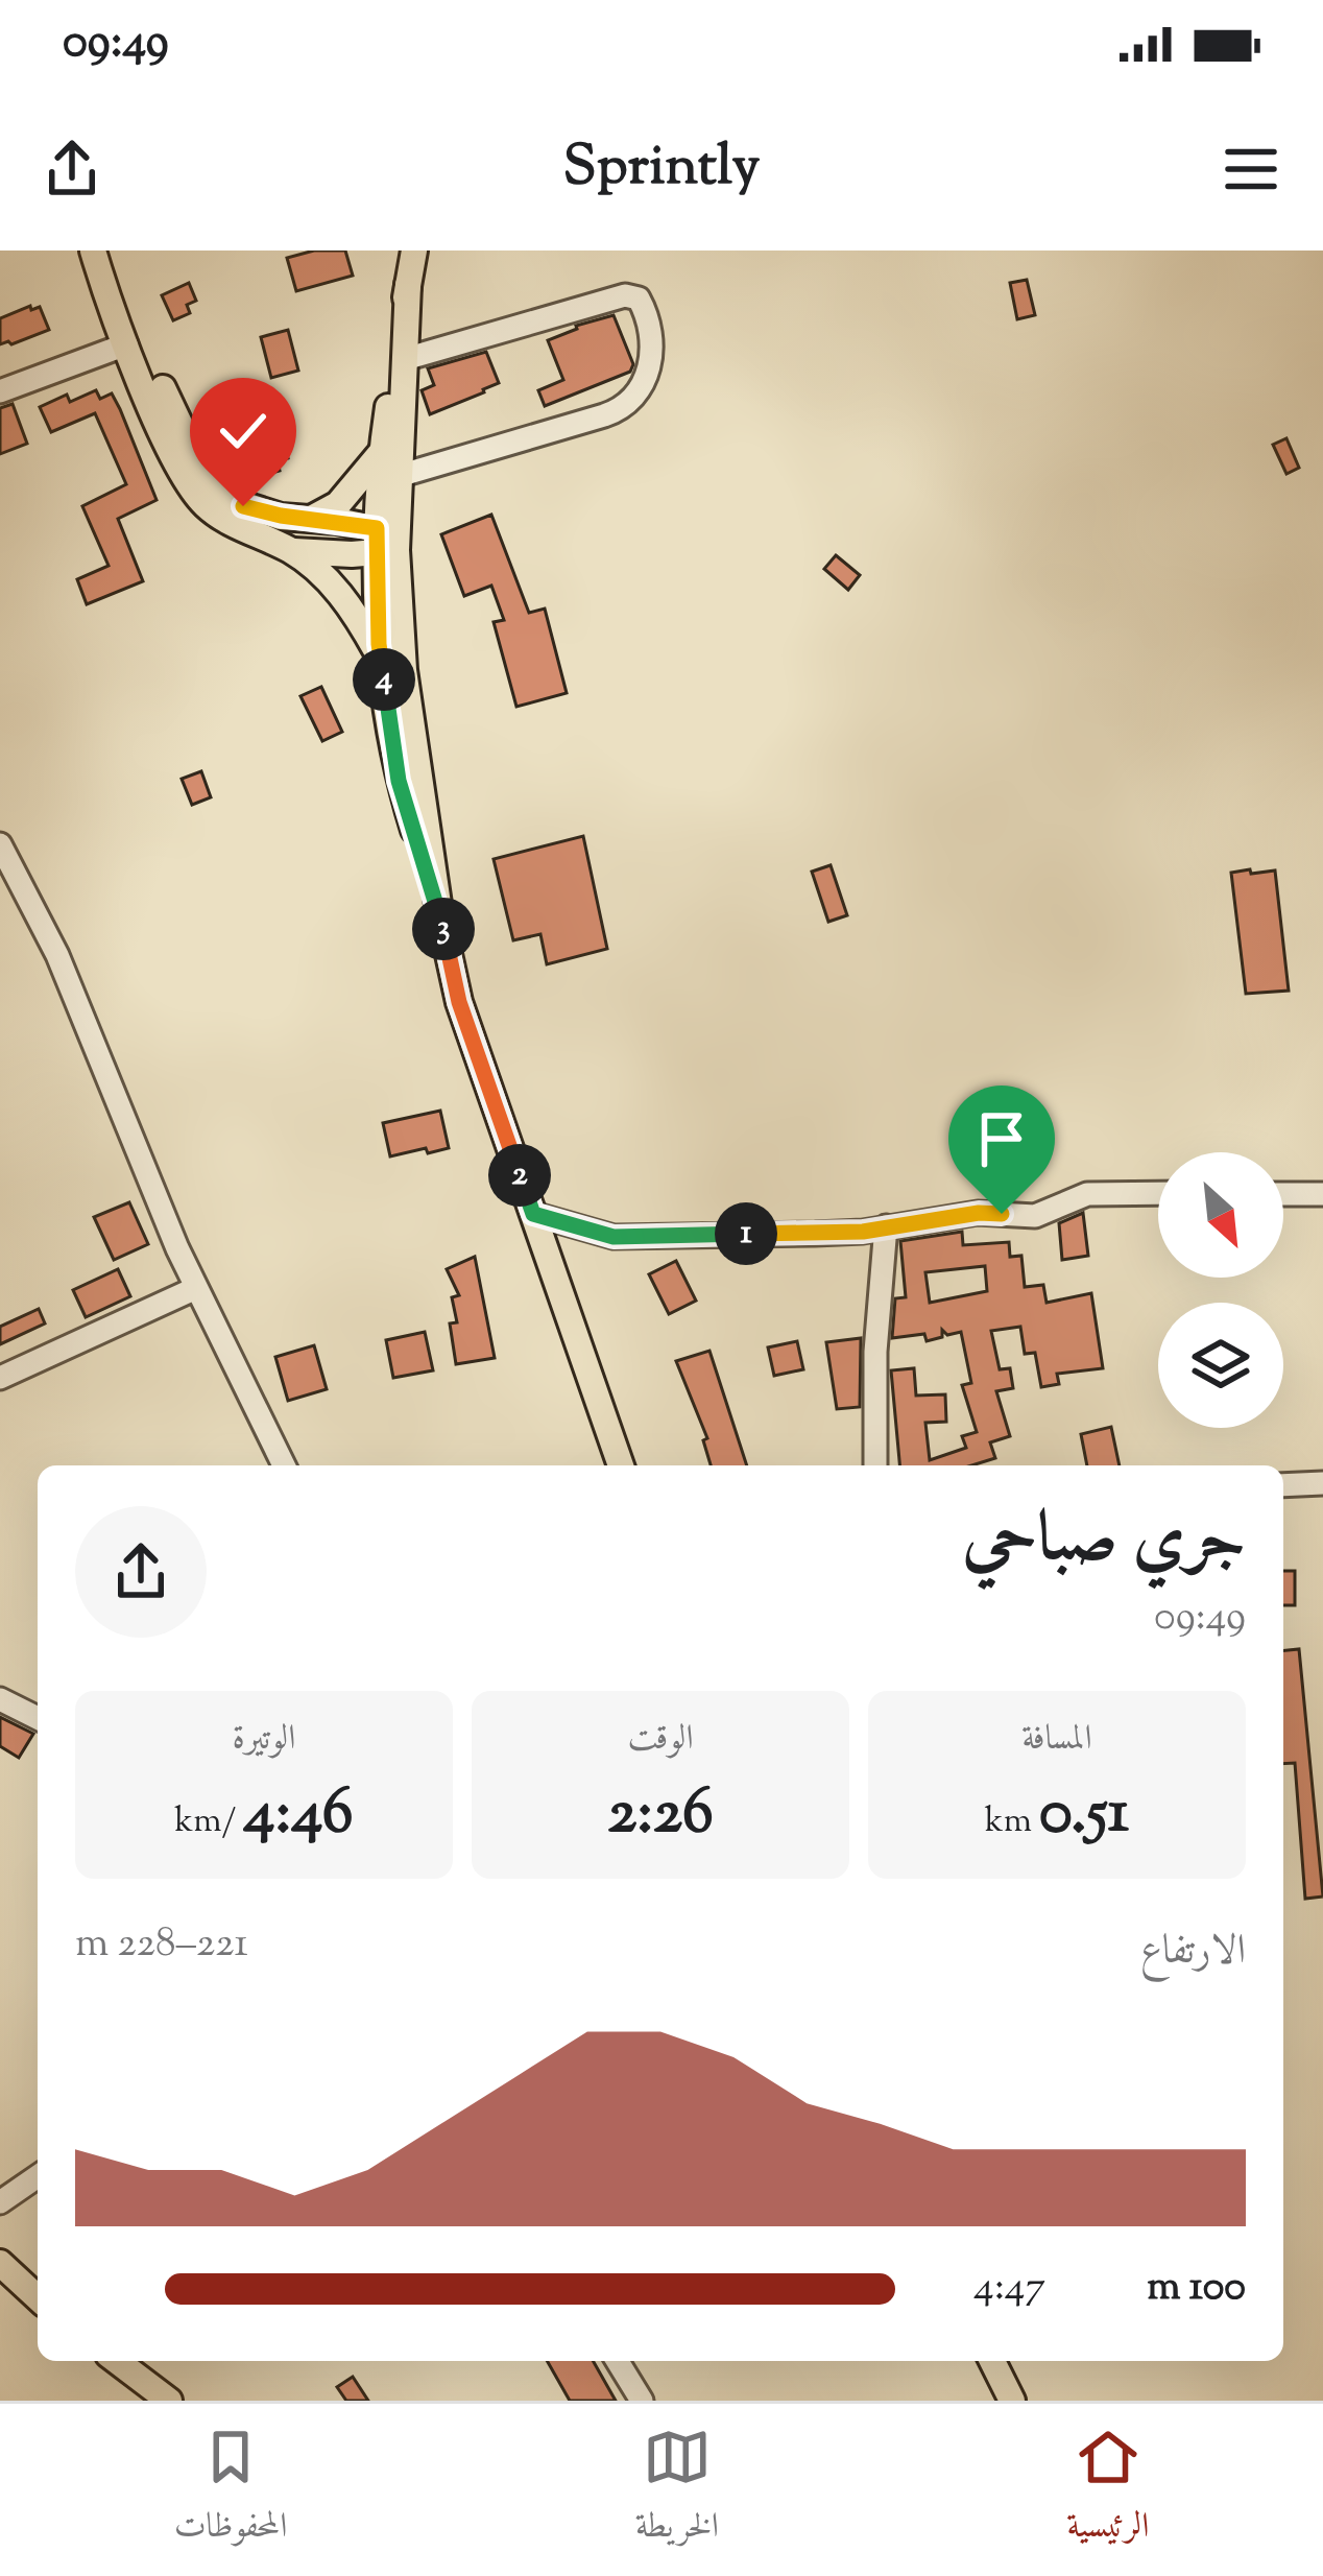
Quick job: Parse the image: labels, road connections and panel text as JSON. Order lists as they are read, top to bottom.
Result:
{
  "north": "bottom right",
  "page": {
    "status": "09:49",
    "header": "Sprintly",
    "pins": [
      "4",
      "3",
      "2",
      "1"
    ],
    "heading": ["جري صباحي", "09:49"],
    "stats": [
      ["المسافة", "0.51 km"],
      ["الوقت", "2:26"],
      ["الوتيرة", "4:46 /km"]
    ],
    "chart": ["الارتفاع", "221–228 m"],
    "list": [
      {
        "name": "100 m",
        "note": "4:47"
      }
    ],
    "tabs": ["الرئيسية", "الخريطة", "المحفوظات"]
  }
}
